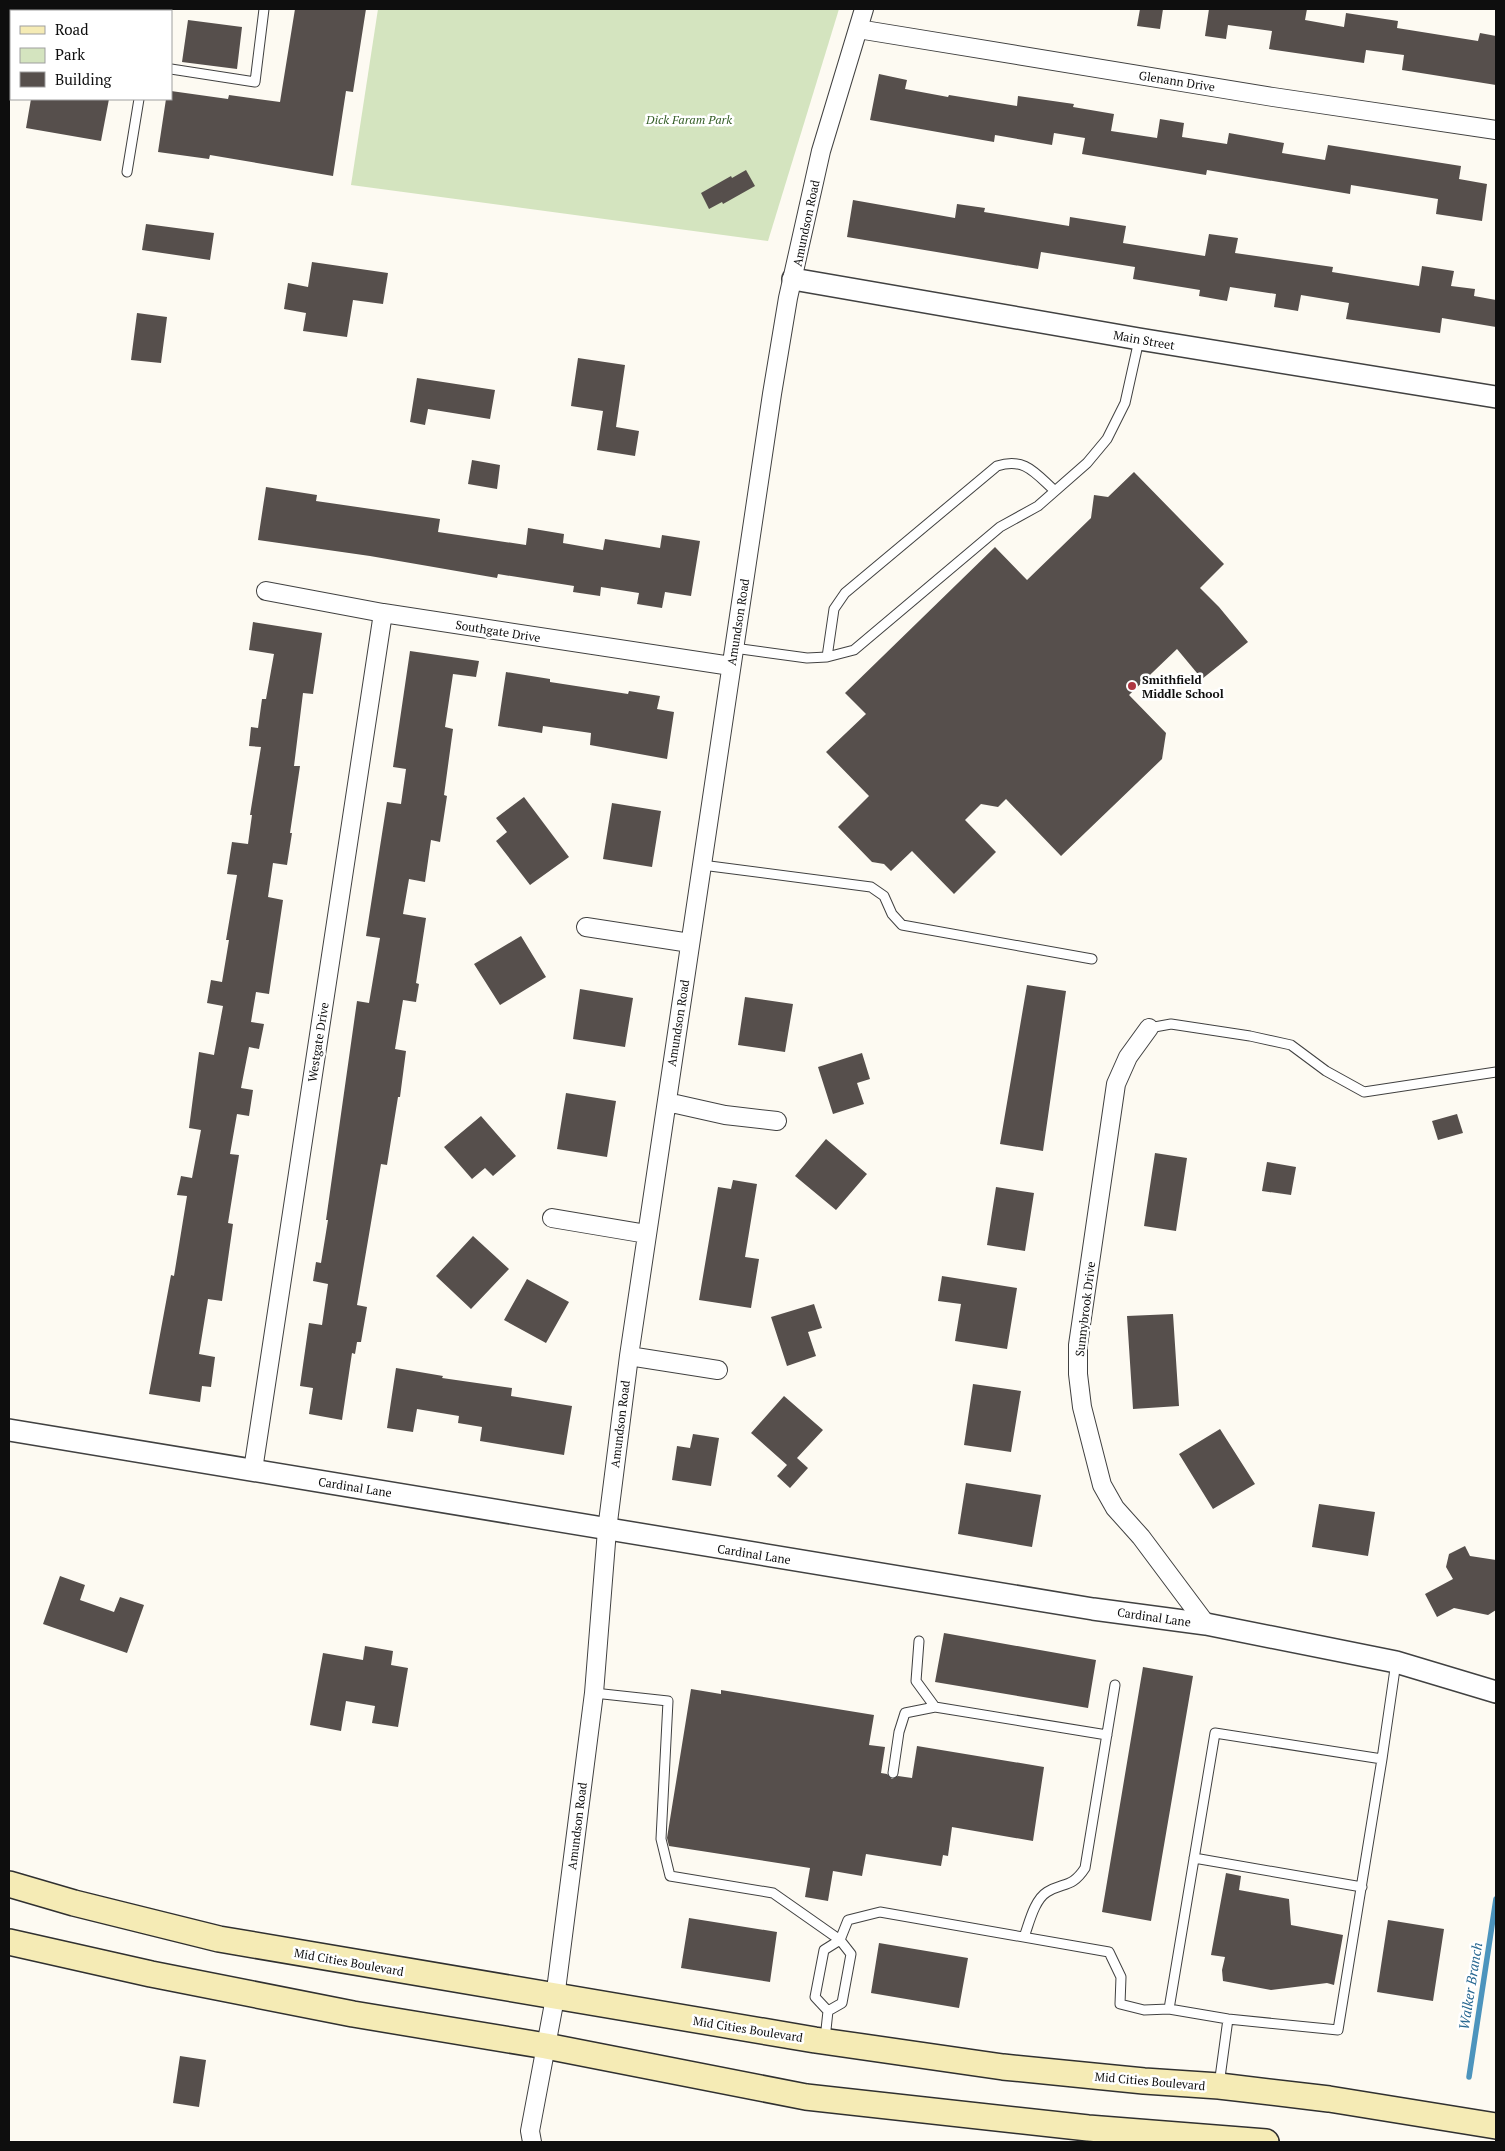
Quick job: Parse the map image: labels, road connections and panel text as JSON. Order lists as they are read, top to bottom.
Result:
{
  "streets": {
    "main road": ["Mid Cities Boulevard"],
    "street": [
      "Glenann Drive",
      "Amundson Road",
      "Main Street",
      "Southgate Drive",
      "Westgate Drive",
      "Sunnybrook Drive",
      "Cardinal Lane"
    ]
  },
  "crossings": [
    ["Glenann Drive", "Amundson Road"],
    ["Amundson Road", "Main Street"],
    ["Amundson Road", "Southgate Drive"],
    ["Amundson Road", "Cardinal Lane"],
    ["Amundson Road", "Mid Cities Boulevard"],
    ["Southgate Drive", "Westgate Drive"],
    ["Westgate Drive", "Cardinal Lane"],
    ["Sunnybrook Drive", "Cardinal Lane"]
  ],
  "water": ["Walker Branch"],
  "parks": ["Dick Faram Park"],
  "places": ["Smithfield Middle School"],
  "legend": ["Road", "Park", "Building"]
}
